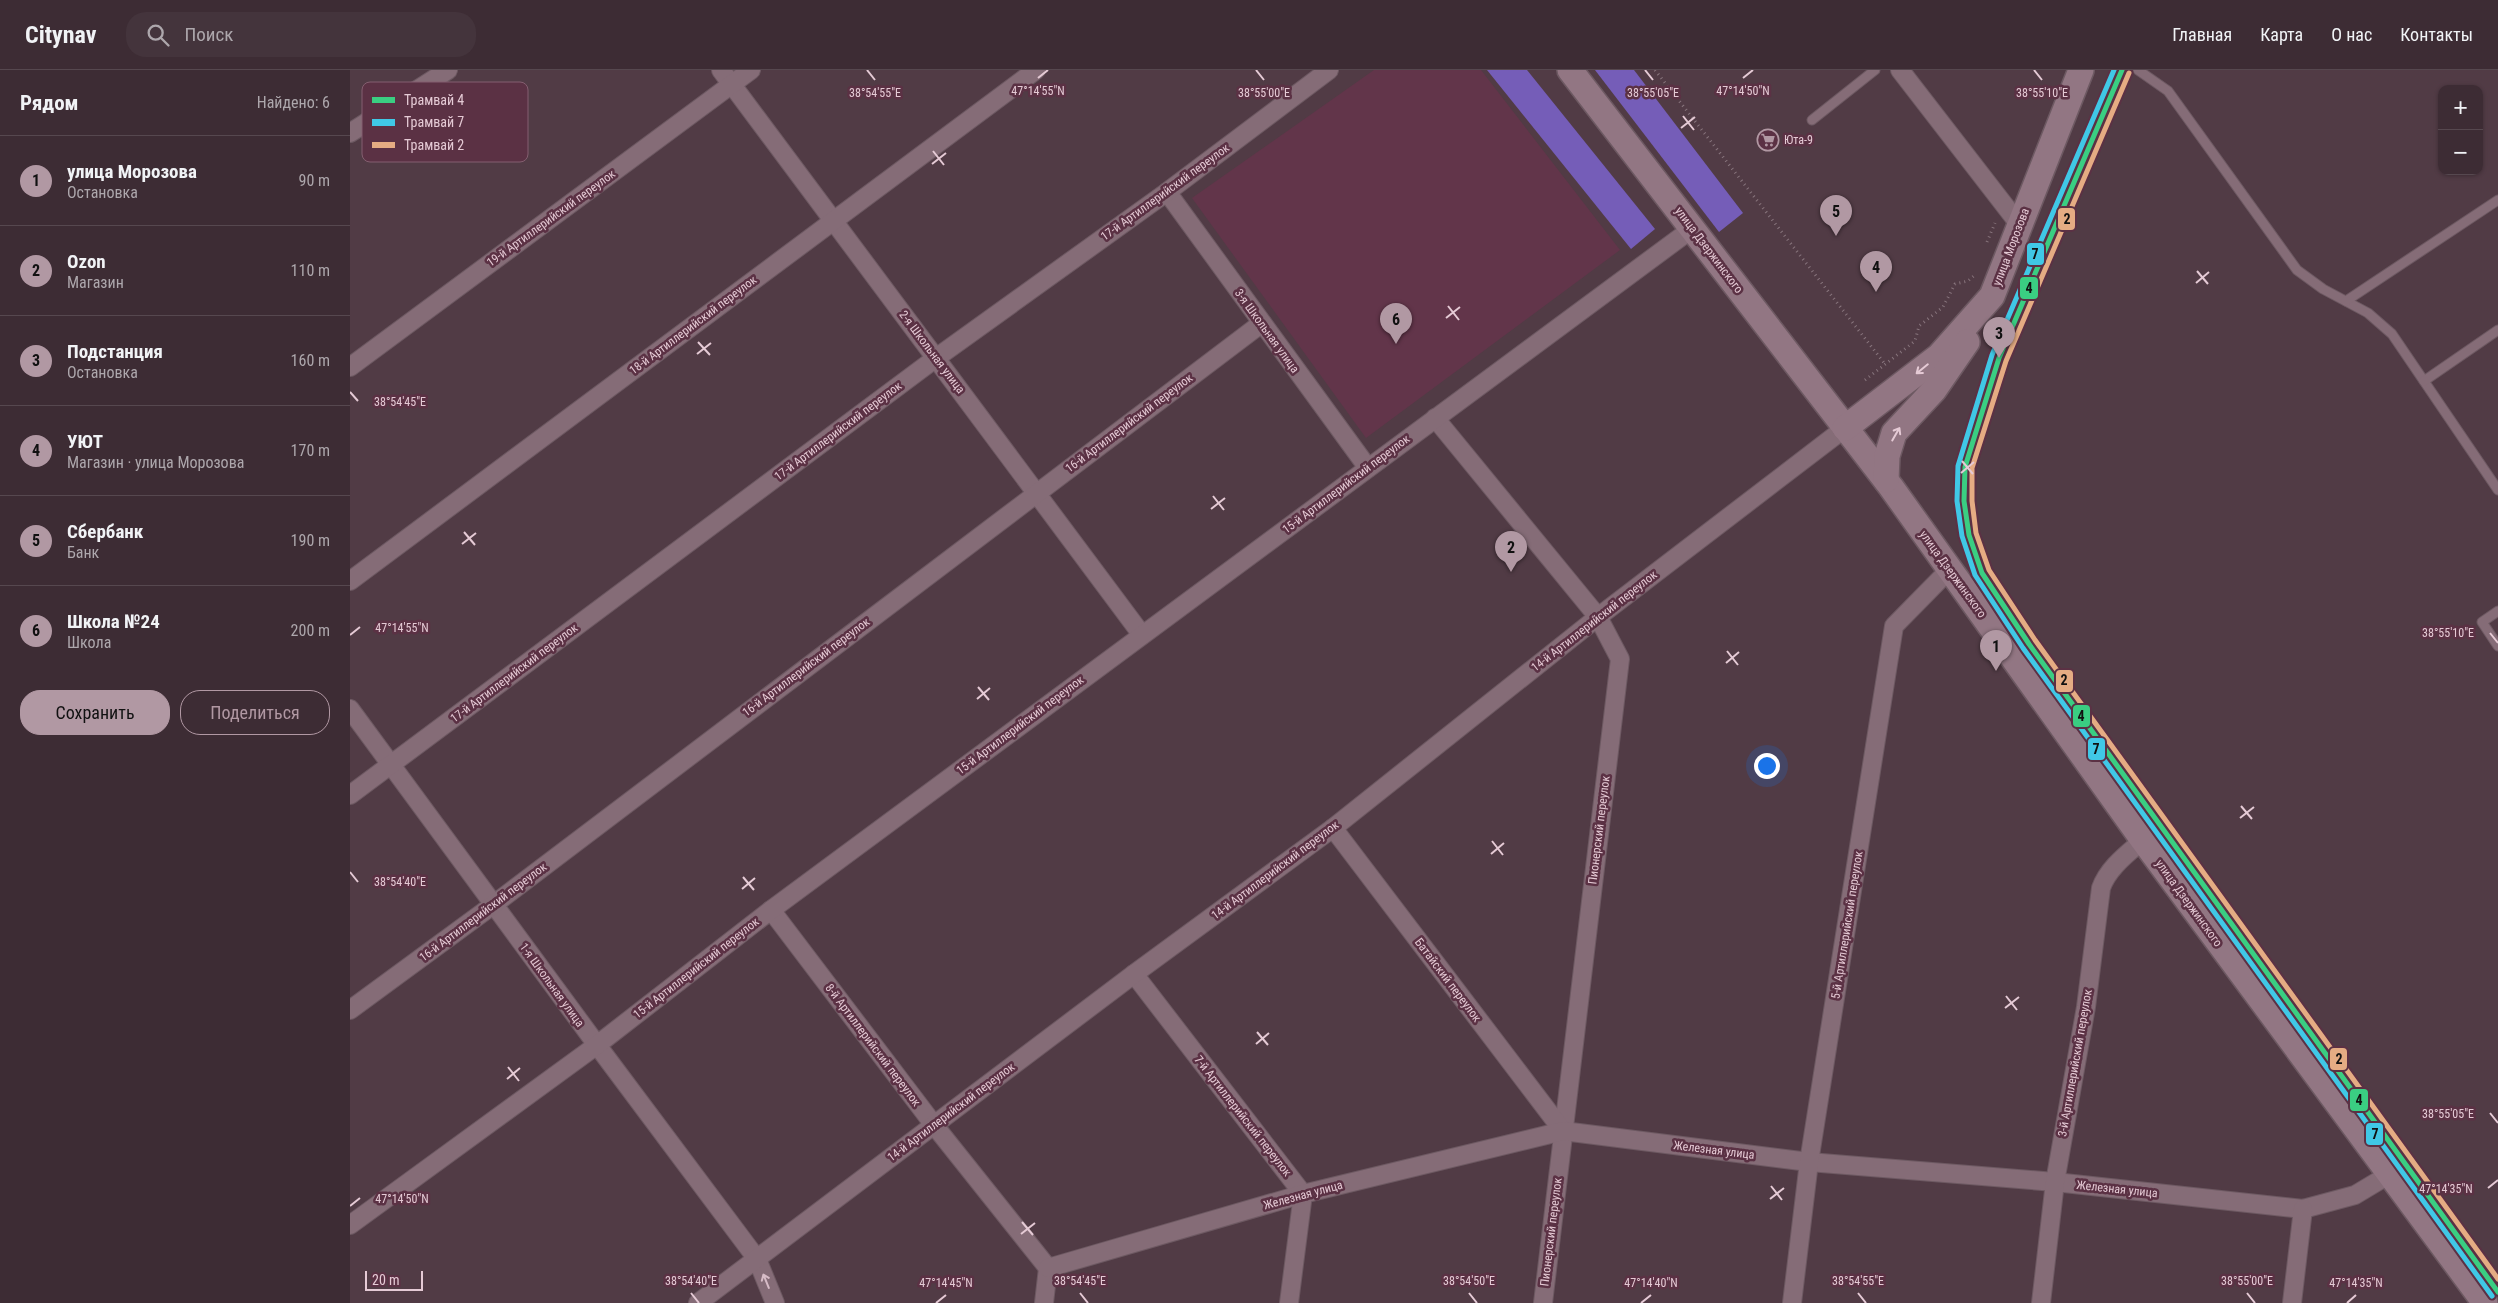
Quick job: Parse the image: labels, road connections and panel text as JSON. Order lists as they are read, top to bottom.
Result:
{
  "streets": {
    "main road": ["улица Морозова", "улица Дзержинского"],
    "street": [
      "17-й Артиллерийский переулок",
      "19-й Артиллерийский переулок",
      "18-й Артиллерийский переулок",
      "3-я Школьная улица",
      "2-я Школьная улица",
      "16-й Артиллерийский переулок",
      "15-й Артиллерийский переулок",
      "14-й Артиллерийский переулок",
      "Пионерский переулок",
      "5-й Артиллерийский переулок",
      "Батайский переулок",
      "1-я Школьная улица",
      "8-й Артиллерийский переулок",
      "3-й Артиллерийский переулок",
      "7-й Артиллерийский переулок",
      "Железная улица"
    ]
  },
  "crossings": [
    ["17-й Артиллерийский переулок", "3-я Школьная улица"],
    ["17-й Артиллерийский переулок", "2-я Школьная улица"],
    ["17-й Артиллерийский переулок", "1-я Школьная улица"],
    ["19-й Артиллерийский переулок", "2-я Школьная улица"],
    ["улица Морозова", "улица Дзержинского"],
    ["улица Морозова", "14-й Артиллерийский переулок"],
    ["улица Дзержинского", "15-й Артиллерийский переулок"],
    ["улица Дзержинского", "14-й Артиллерийский переулок"],
    ["улица Дзержинского", "5-й Артиллерийский переулок"],
    ["улица Дзержинского", "3-й Артиллерийский переулок"],
    ["улица Дзержинского", "Железная улица"],
    ["18-й Артиллерийский переулок", "2-я Школьная улица"],
    ["3-я Школьная улица", "16-й Артиллерийский переулок"],
    ["3-я Школьная улица", "15-й Артиллерийский переулок"],
    ["2-я Школьная улица", "16-й Артиллерийский переулок"],
    ["2-я Школьная улица", "15-й Артиллерийский переулок"],
    ["16-й Артиллерийский переулок", "1-я Школьная улица"],
    ["15-й Артиллерийский переулок", "Пионерский переулок"],
    ["15-й Артиллерийский переулок", "1-я Школьная улица"],
    ["15-й Артиллерийский переулок", "8-й Артиллерийский переулок"],
    ["14-й Артиллерийский переулок", "Пионерский переулок"],
    ["14-й Артиллерийский переулок", "Батайский переулок"],
    ["14-й Артиллерийский переулок", "1-я Школьная улица"],
    ["14-й Артиллерийский переулок", "8-й Артиллерийский переулок"],
    ["14-й Артиллерийский переулок", "7-й Артиллерийский переулок"],
    ["Пионерский переулок", "Батайский переулок"],
    ["Пионерский переулок", "Железная улица"],
    ["5-й Артиллерийский переулок", "Железная улица"],
    ["Батайский переулок", "Железная улица"],
    ["8-й Артиллерийский переулок", "Железная улица"],
    ["3-й Артиллерийский переулок", "Железная улица"],
    ["7-й Артиллерийский переулок", "Железная улица"]
  ],
  "places": {
    "supermarket": ["Юта-9"]
  },
  "lines": ["tram line 4", "tram line 7", "tram line 2"],
  "legend": ["Трамвай 4", "Трамвай 7", "Трамвай 2"],
  "scale_bar": "20 m",
  "page": {
    "header": "Citynav",
    "search": "Поиск",
    "nav": [
      "Главная",
      "Карта",
      "О нас",
      "Контакты"
    ],
    "heading": ["Рядом", "Найдено: 6"],
    "map_buttons": ["+", "−"],
    "list": [
      {
        "mark": "1",
        "name": "улица Морозова",
        "note": "Остановка",
        "value": "90 m"
      },
      {
        "mark": "2",
        "name": "Ozon",
        "note": "Магазин",
        "value": "110 m"
      },
      {
        "mark": "3",
        "name": "Подстанция",
        "note": "Остановка",
        "value": "160 m"
      },
      {
        "mark": "4",
        "name": "УЮТ",
        "note": "Магазин · улица Морозова",
        "value": "170 m"
      },
      {
        "mark": "5",
        "name": "Сбербанк",
        "note": "Банк",
        "value": "190 m"
      },
      {
        "mark": "6",
        "name": "Школа №24",
        "note": "Школа",
        "value": "200 m"
      }
    ],
    "pins": [
      "5",
      "4",
      "6",
      "3",
      "2",
      "1"
    ],
    "buttons": ["Сохранить", "Поделиться"],
    "scale": "20 m"
  },
  "coordinates": [
    "47°14'55\"N",
    "47°14'50\"N",
    "38°54'55\"E",
    "38°55'00\"E",
    "38°55'05\"E",
    "38°55'10\"E",
    "38°54'45\"E",
    "38°54'40\"E",
    "47°14'35\"N",
    "38°54'50\"E",
    "47°14'45\"N",
    "47°14'40\"N"
  ]
}
